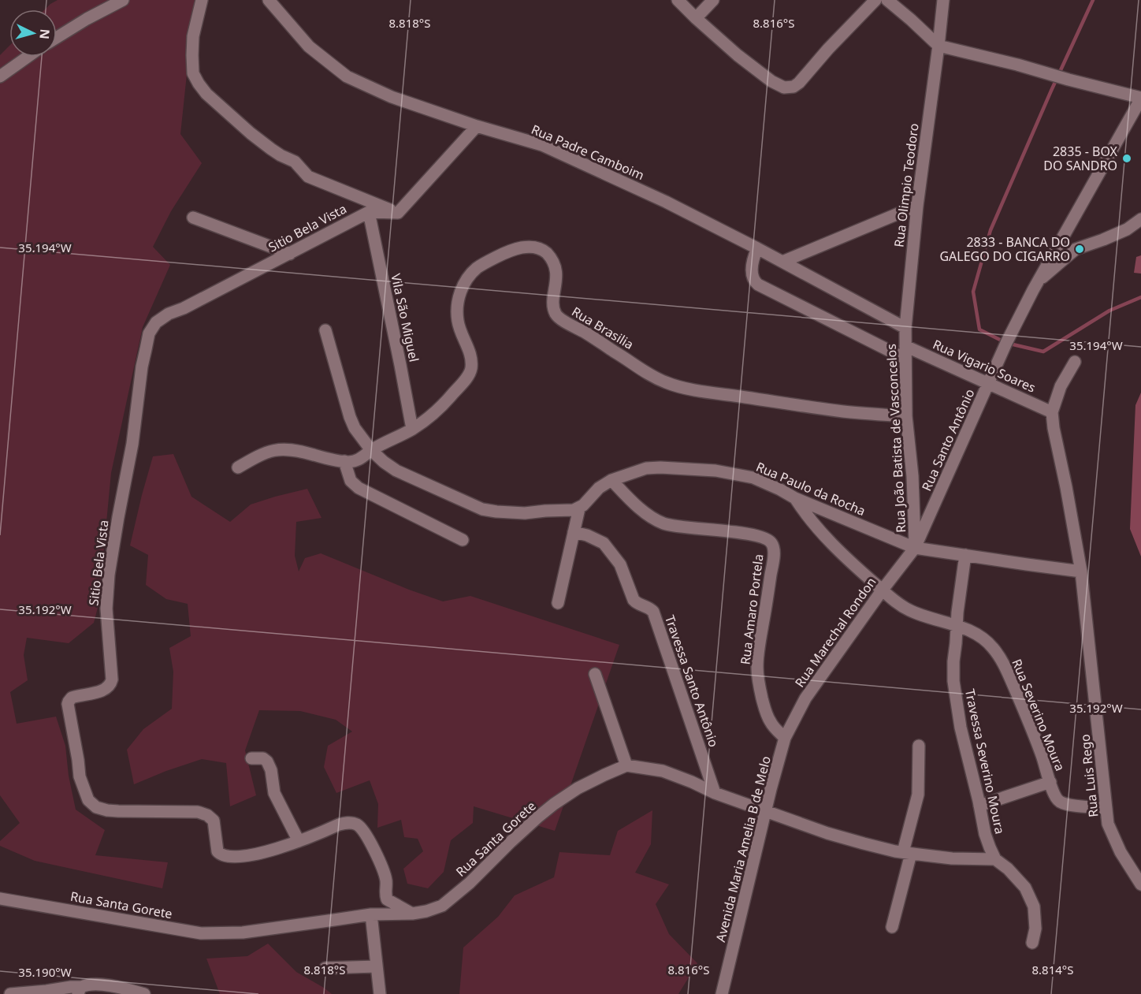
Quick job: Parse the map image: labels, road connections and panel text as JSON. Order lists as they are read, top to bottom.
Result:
{
  "streets": {
    "street": [
      "Rua Padre Camboim",
      "Rua Olimpio Teodoro",
      "Sitio Bela Vista",
      "Vila São Miguel",
      "Rua Brasilia",
      "Rua Vigario Soares",
      "Rua João Batista de Vasconcelos",
      "Rua Santo Antônio",
      "Rua Paulo da Rocha",
      "Rua Amaro Portela",
      "Rua Marechal Rondon",
      "Travessa Santo Antônio",
      "Rua Severino Moura",
      "Travessa Severino Moura",
      "Rua Luis Rego",
      "Rua Santa Gorete",
      "Avenida Maria Amelia B de Melo"
    ]
  },
  "crossings": [
    ["Rua Padre Camboim", "Rua Olimpio Teodoro"],
    ["Rua Padre Camboim", "Rua Vigario Soares"],
    ["Rua Padre Camboim", "Rua João Batista de Vasconcelos"],
    ["Rua Olimpio Teodoro", "Rua João Batista de Vasconcelos"],
    ["Sitio Bela Vista", "Vila São Miguel"],
    ["Sitio Bela Vista", "Rua Santa Gorete"],
    ["Vila São Miguel", "Rua Brasilia"],
    ["Rua Brasilia", "Rua João Batista de Vasconcelos"],
    ["Rua Vigario Soares", "Rua João Batista de Vasconcelos"],
    ["Rua Vigario Soares", "Rua Santo Antônio"],
    ["Rua Vigario Soares", "Rua Luis Rego"],
    ["Rua João Batista de Vasconcelos", "Rua Santo Antônio"],
    ["Rua João Batista de Vasconcelos", "Rua Paulo da Rocha"],
    ["Rua João Batista de Vasconcelos", "Rua Marechal Rondon"],
    ["Rua Santo Antônio", "Rua Paulo da Rocha"],
    ["Rua Santo Antônio", "Rua Marechal Rondon"],
    ["Rua Paulo da Rocha", "Rua Amaro Portela"],
    ["Rua Paulo da Rocha", "Rua Marechal Rondon"],
    ["Rua Paulo da Rocha", "Rua Severino Moura"],
    ["Rua Paulo da Rocha", "Travessa Severino Moura"],
    ["Rua Paulo da Rocha", "Rua Luis Rego"],
    ["Rua Amaro Portela", "Rua Marechal Rondon"],
    ["Rua Amaro Portela", "Avenida Maria Amelia B de Melo"],
    ["Rua Marechal Rondon", "Rua Severino Moura"],
    ["Rua Marechal Rondon", "Avenida Maria Amelia B de Melo"],
    ["Rua Severino Moura", "Travessa Severino Moura"],
    ["Rua Severino Moura", "Rua Luis Rego"]
  ],
  "places": ["2835 - BOX DO SANDRO", "2833 - BANCA DO GALEGO DO CIGARRO"],
  "north": "right",
  "coordinates": [
    "8.818°S",
    "8.816°S",
    "35.194°W",
    "35.192°W",
    "8.814°S",
    "35.190°W"
  ]
}
